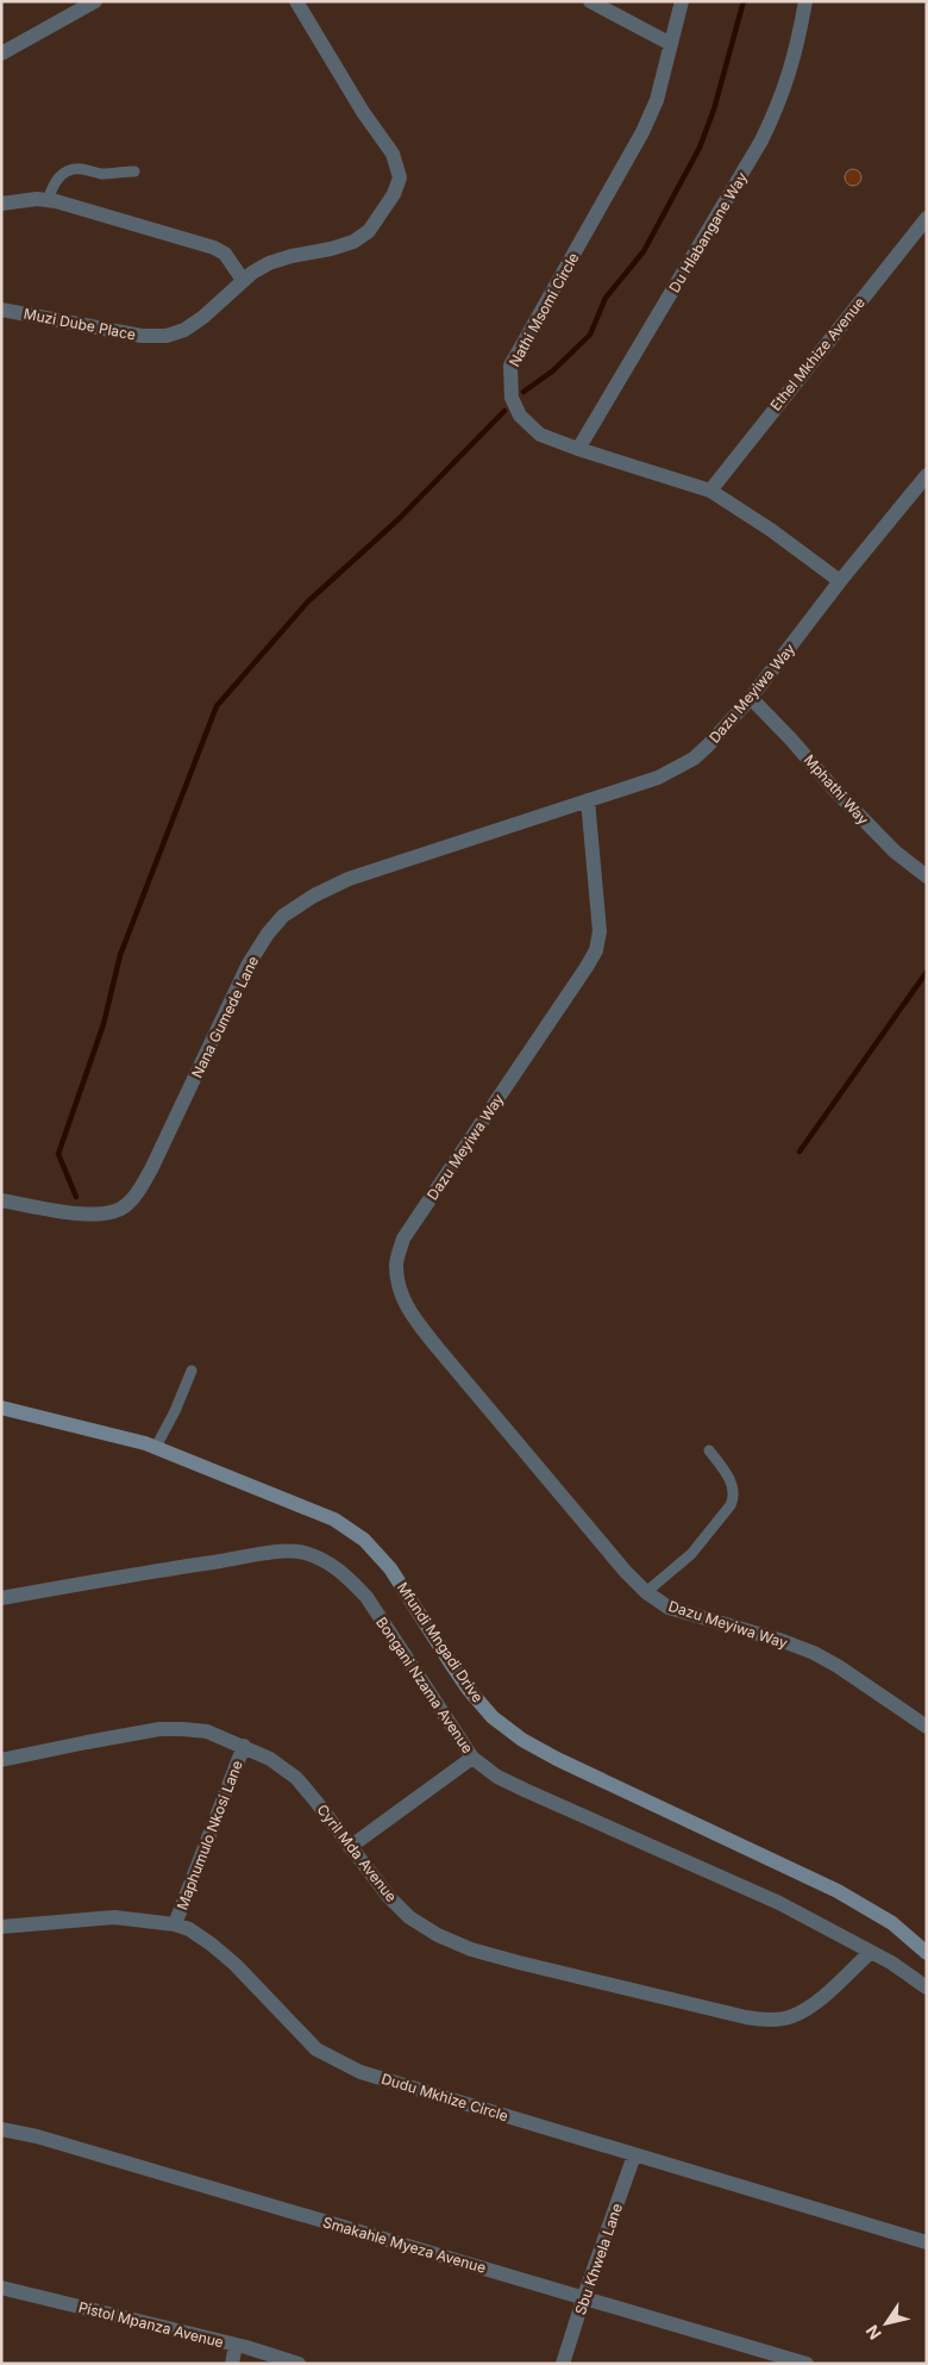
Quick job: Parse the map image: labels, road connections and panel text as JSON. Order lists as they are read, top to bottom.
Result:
{
  "streets": {
    "street": [
      "Du Hlabangane Way",
      "Nathi Msomi Circle",
      "Muzi Dube Place",
      "Ethel Mkhize Avenue",
      "Dazu Meyiwa Way",
      "Mphathi Way",
      "Nana Gumede Lane",
      "Mfundi Mngadi Drive",
      "Bongani Nzama Avenue",
      "Maphumulo Nkosi Lane",
      "Cyril Mda Avenue",
      "Dudu Mkhize Circle",
      "Smakahle Myeza Avenue",
      "Sbu Khwela Lane",
      "Pistol Mpanza Avenue"
    ]
  },
  "crossings": [
    ["Du Hlabangane Way", "Nathi Msomi Circle"],
    ["Nathi Msomi Circle", "Ethel Mkhize Avenue"],
    ["Nathi Msomi Circle", "Dazu Meyiwa Way"],
    ["Dazu Meyiwa Way", "Mphathi Way"],
    ["Dazu Meyiwa Way", "Nana Gumede Lane"],
    ["Bongani Nzama Avenue", "Cyril Mda Avenue"],
    ["Maphumulo Nkosi Lane", "Cyril Mda Avenue"],
    ["Maphumulo Nkosi Lane", "Dudu Mkhize Circle"],
    ["Dudu Mkhize Circle", "Sbu Khwela Lane"],
    ["Smakahle Myeza Avenue", "Sbu Khwela Lane"]
  ],
  "north": "bottom left"
}
